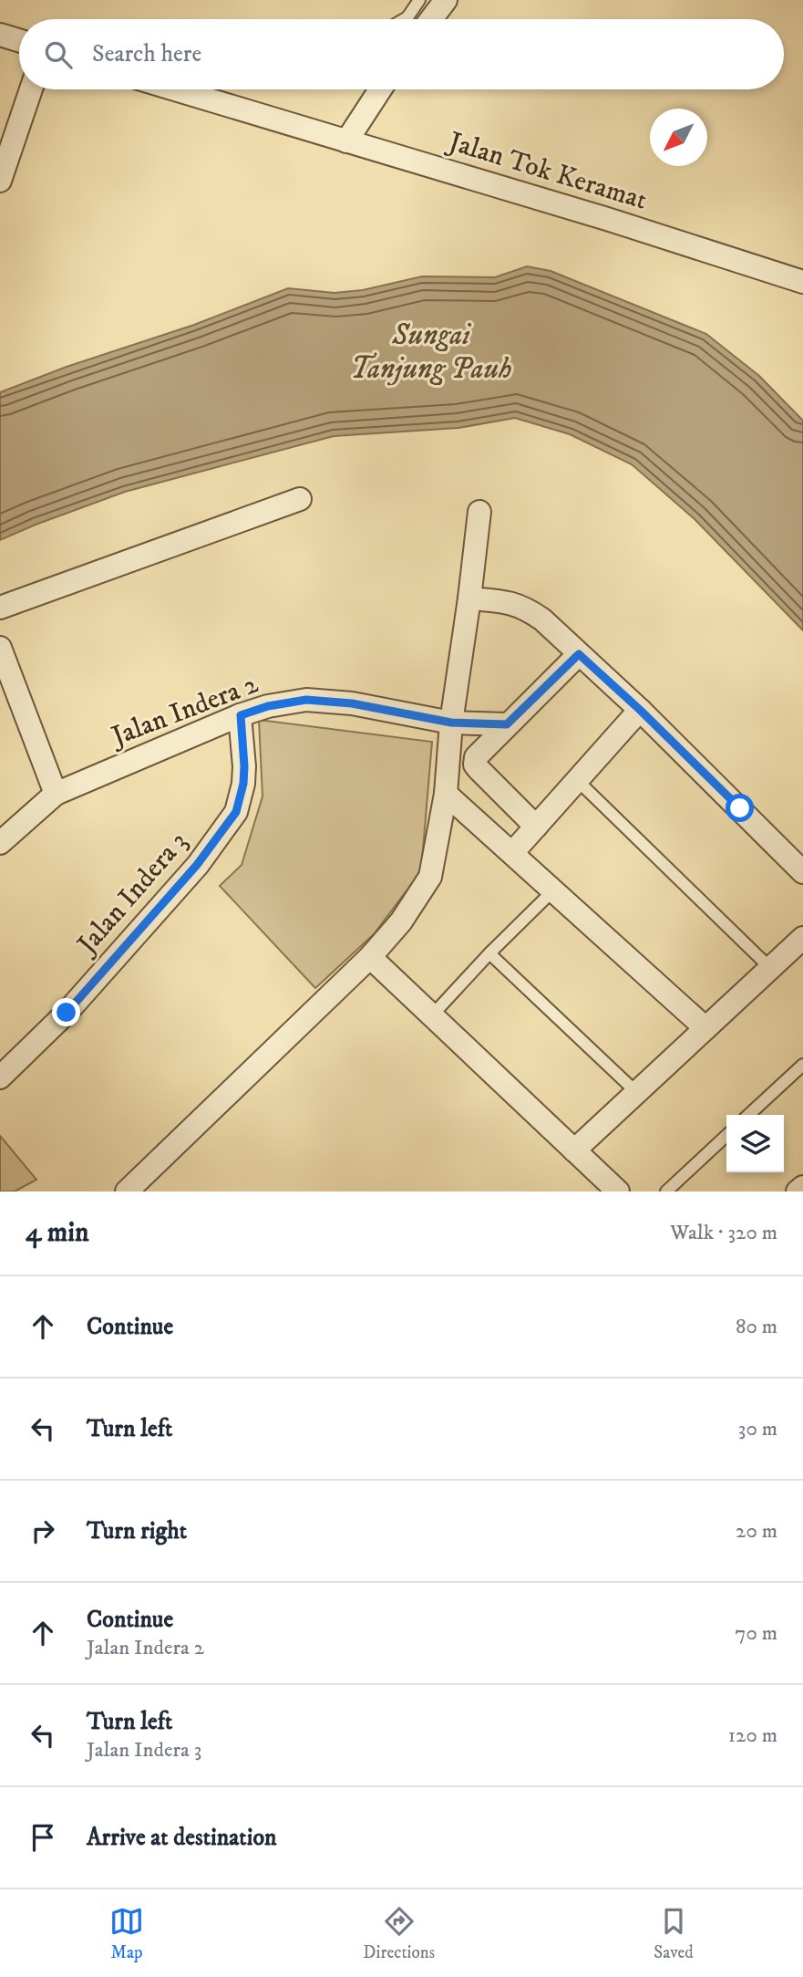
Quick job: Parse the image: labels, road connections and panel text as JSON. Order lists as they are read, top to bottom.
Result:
{
  "streets": {
    "street": ["Jalan Tok Keramat", "Jalan Indera 2", "Jalan Indera 3"]
  },
  "crossings": [
    ["Jalan Indera 2", "Jalan Indera 3"]
  ],
  "water": ["Sungai Tanjung Pauh"],
  "north": "bottom left",
  "page": {
    "search": "Search here",
    "heading": ["4 min", "Walk · 320 m"],
    "list": [
      ["Continue", "80 m"],
      ["Turn left", "30 m"],
      ["Turn right", "20 m"],
      ["Continue", "Jalan Indera 2", "70 m"],
      ["Turn left", "Jalan Indera 3", "120 m"],
      "Arrive at destination"
    ],
    "nav": ["Map", "Directions", "Saved"]
  }
}
